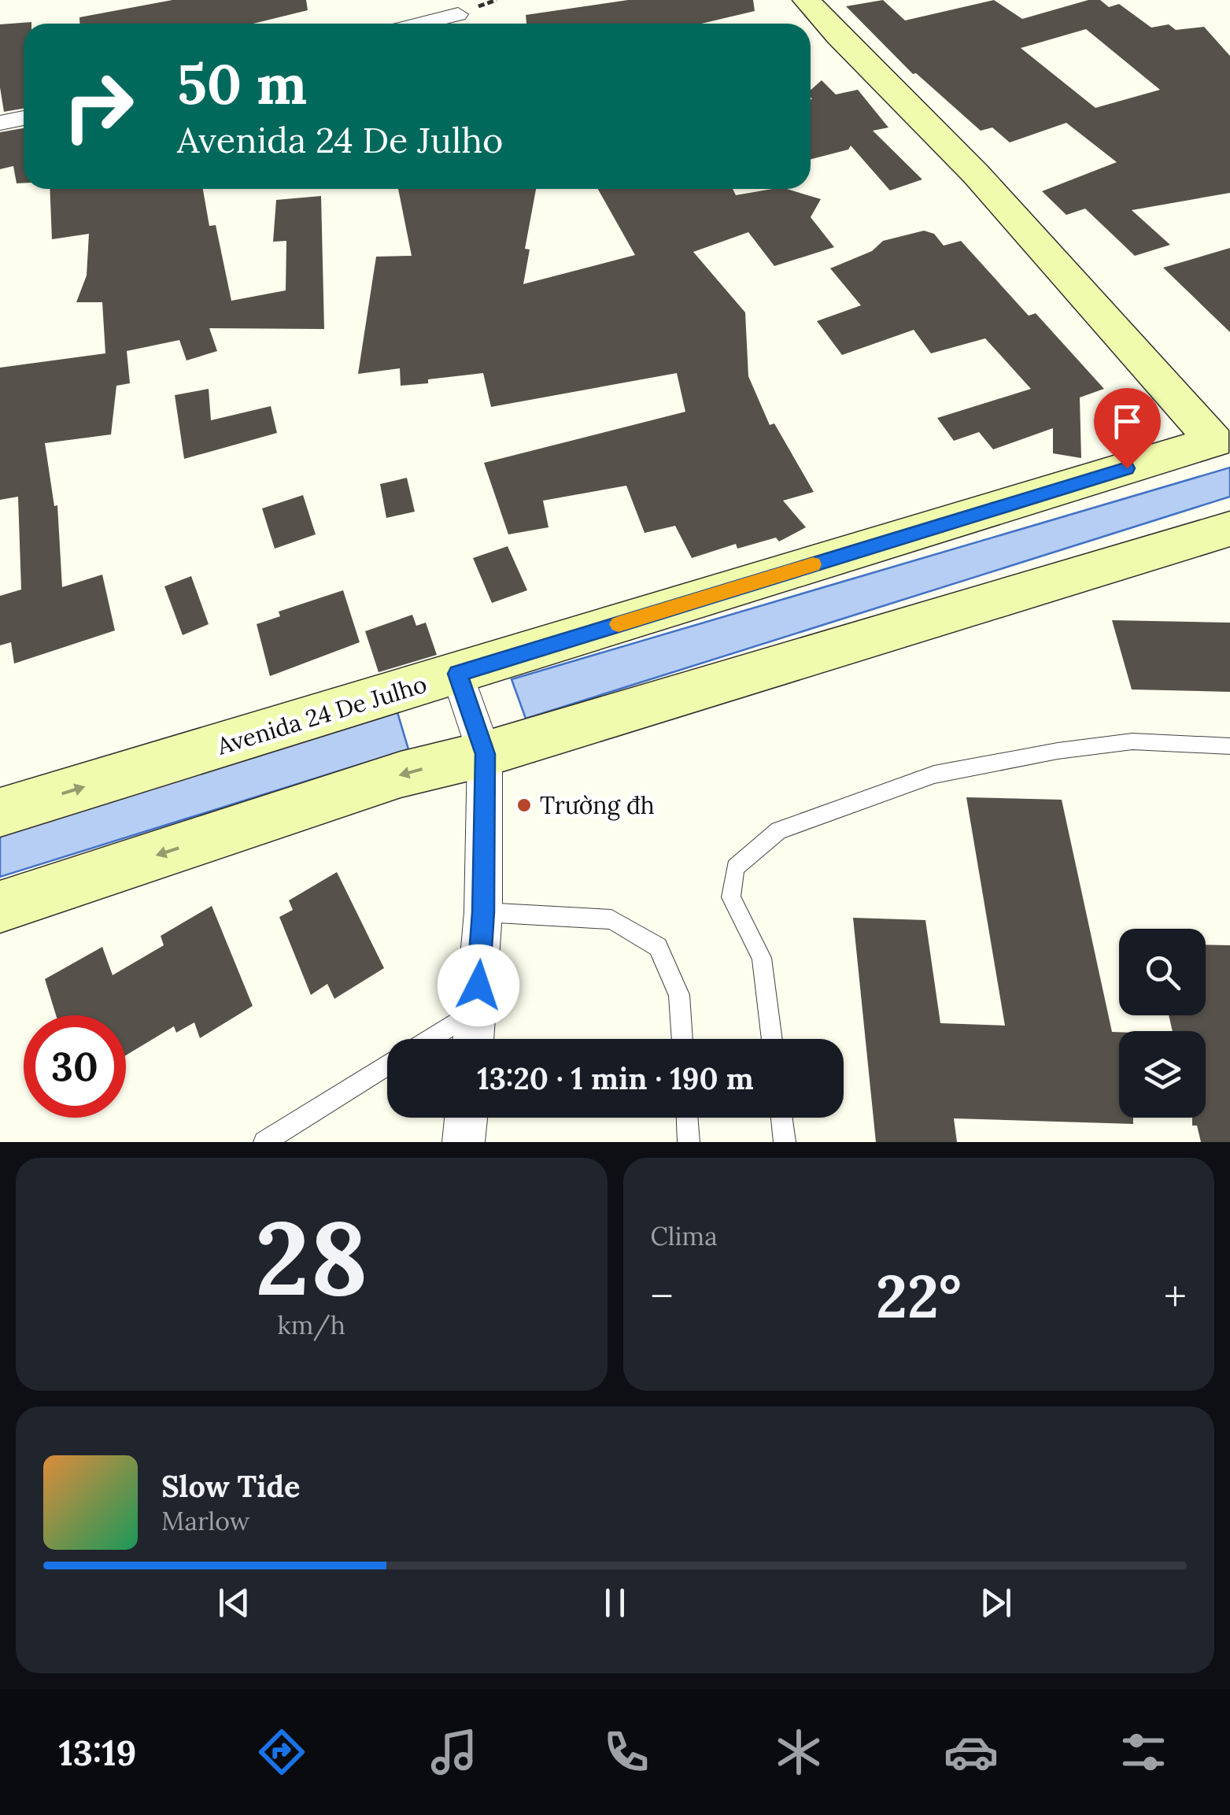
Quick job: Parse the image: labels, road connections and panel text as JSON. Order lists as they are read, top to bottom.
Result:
{
  "streets": {
    "street": ["Avenida 24 De Julho"]
  },
  "places": ["Trường đh"],
  "page": {
    "turn": ["50 m", "Avenida 24 De Julho"],
    "limit": "30",
    "trip": "13:20 · 1 min · 190 m",
    "tile": [
      ["28", "km/h"],
      "Clima"
    ],
    "heat": ["−", "22°", "+"],
    "song": ["Slow Tide", "Marlow"],
    "tabs": "13:19"
  }
}
